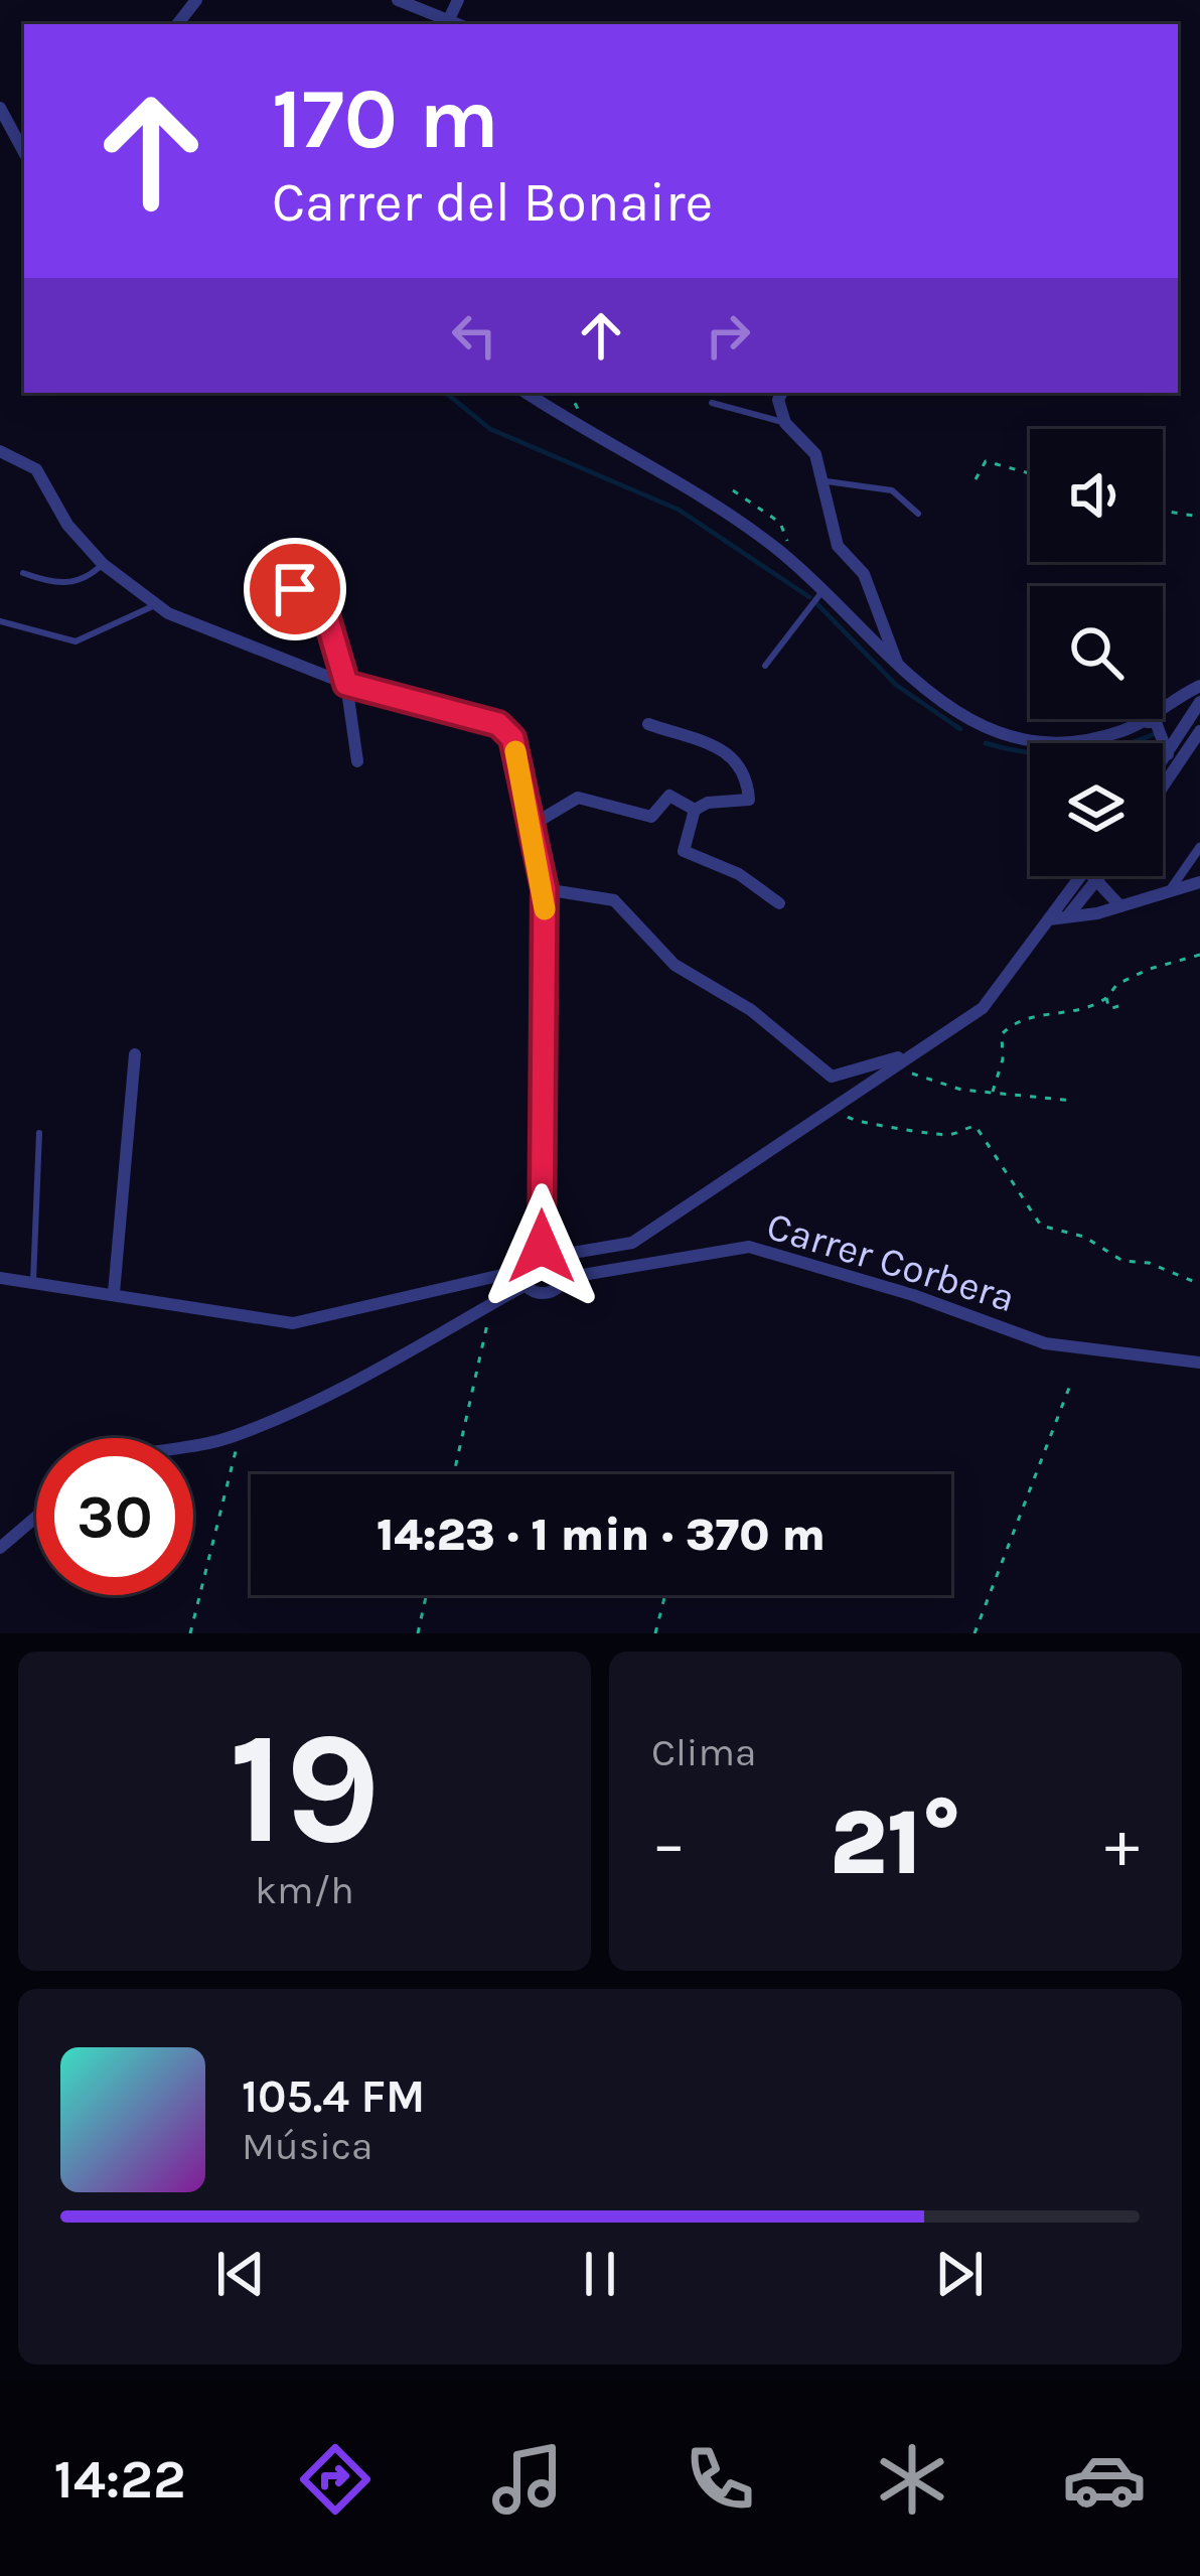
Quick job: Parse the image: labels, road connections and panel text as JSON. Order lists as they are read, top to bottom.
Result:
{
  "streets": {
    "street": ["Carrer Corbera"]
  },
  "page": {
    "turn": ["170 m", "Carrer del Bonaire"],
    "limit": "30",
    "trip": "14:23 · 1 min · 370 m",
    "tile": [
      ["19", "km/h"],
      "Clima"
    ],
    "heat": ["−", "21°", "+"],
    "song": ["105.4 FM", "Música"],
    "tabs": "14:22"
  }
}
